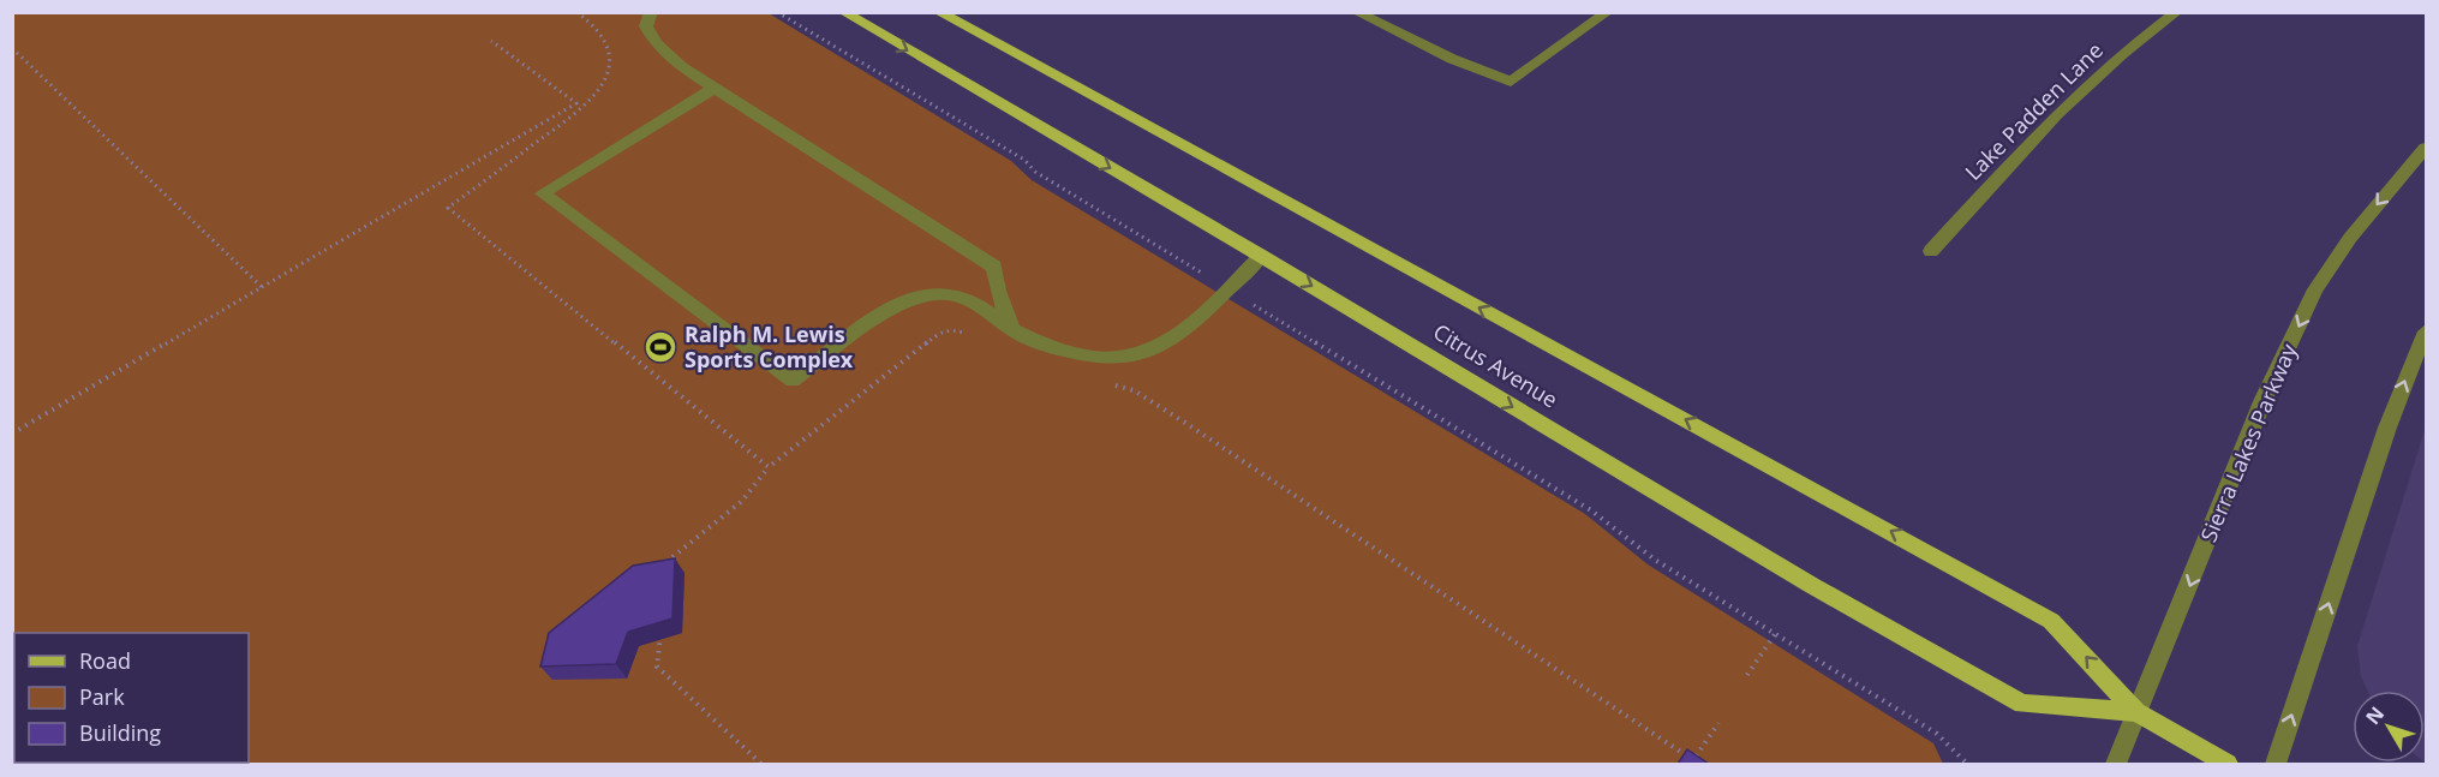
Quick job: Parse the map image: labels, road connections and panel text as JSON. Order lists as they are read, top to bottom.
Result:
{
  "streets": {
    "main road": ["Citrus Avenue"],
    "street": ["Lake Padden Lane", "Sierra Lakes Parkway"]
  },
  "crossings": [
    ["Citrus Avenue", "Sierra Lakes Parkway"]
  ],
  "places": {
    "sports": ["Ralph M. Lewis Sports Complex"]
  },
  "legend": ["Road", "Park", "Building"],
  "north": "top left"
}
